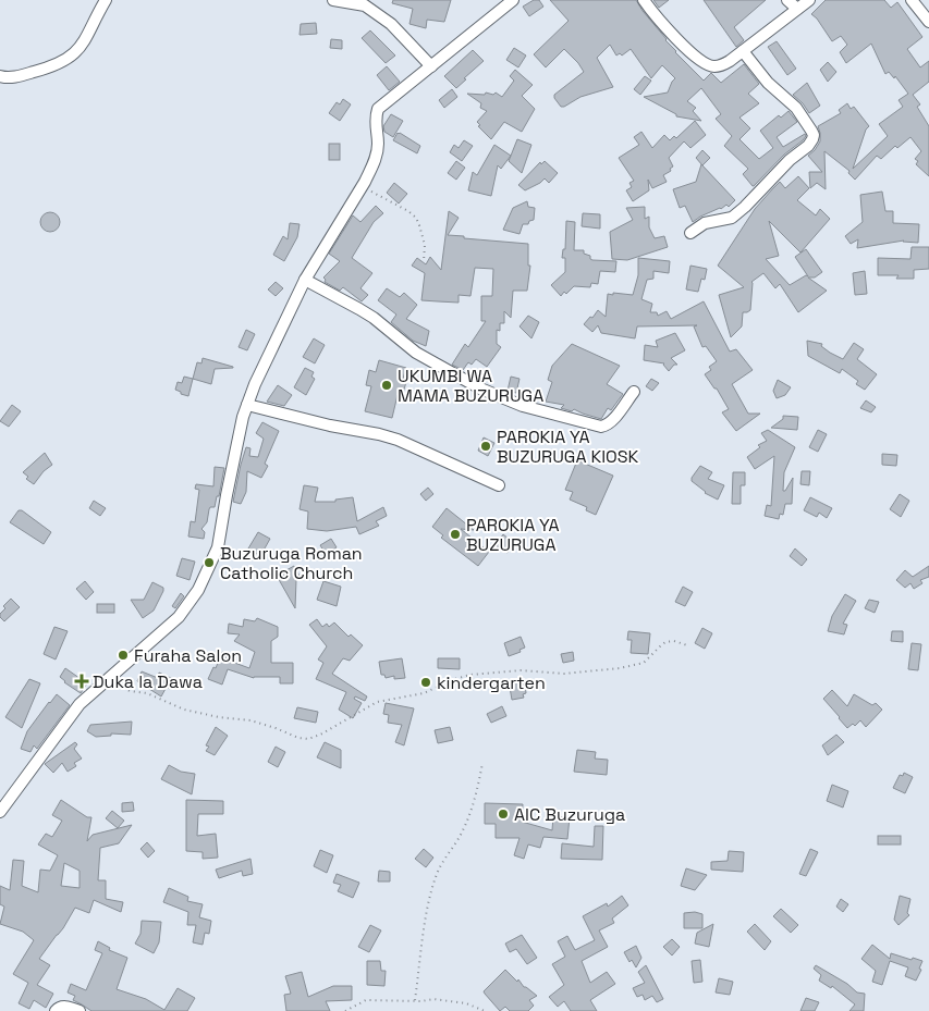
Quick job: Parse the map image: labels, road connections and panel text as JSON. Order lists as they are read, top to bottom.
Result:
{
  "places": {
    "other": [
      "UKUMBI WA MAMA BUZURUGA",
      "PAROKIA YA BUZURUGA KIOSK",
      "PAROKIA YA BUZURUGA",
      "Buzuruga Roman Catholic Church",
      "Furaha Salon",
      "kindergarten",
      "AIC Buzuruga"
    ],
    "health": ["Duka la Dawa"]
  }
}
